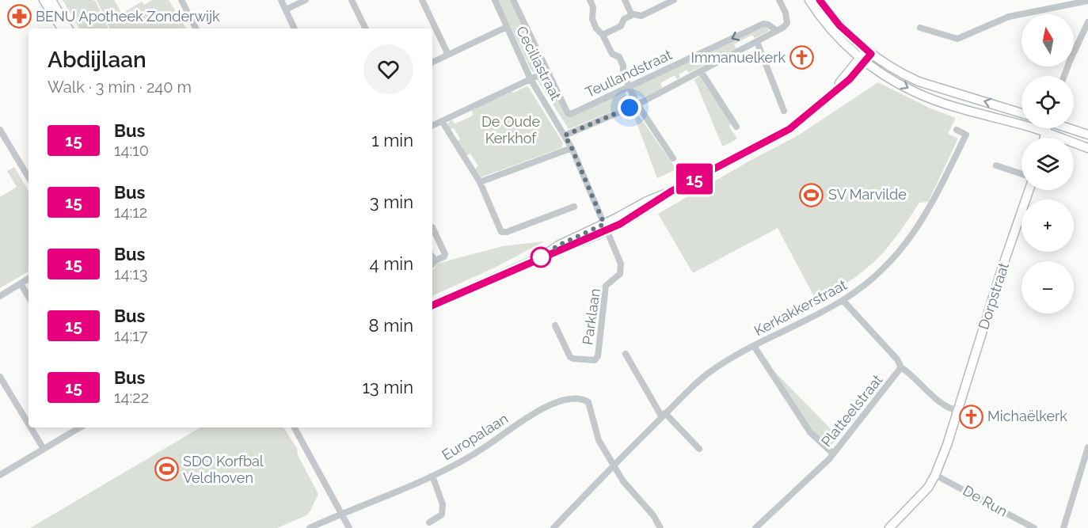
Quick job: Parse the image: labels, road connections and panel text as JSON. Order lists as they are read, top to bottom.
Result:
{
  "streets": {
    "street": [
      "Ceciliastraat",
      "Teullandstraat",
      "Dorpstraat",
      "Kerkakkerstraat",
      "Parklaan",
      "Platteelstraat",
      "Europalaan",
      "De Run"
    ]
  },
  "crossings": [
    ["Ceciliastraat", "Teullandstraat"],
    ["Ceciliastraat", "Parklaan"],
    ["Dorpstraat", "De Run"],
    ["Kerkakkerstraat", "Platteelstraat"],
    ["Kerkakkerstraat", "Europalaan"]
  ],
  "parks": ["De Oude Kerkhof"],
  "places": {
    "pharmacy": ["BENU Apotheek Zonderwijk"],
    "church": ["Immanuelkerk", "Michaëlkerk"],
    "sports": ["SV Marvilde", "SDO Korfbal Veldhoven"]
  },
  "lines": ["bus line 15"],
  "north": "top",
  "page": {
    "on_map": "15",
    "map_buttons": ["+", "−"],
    "heading": ["Abdijlaan", "Walk · 3 min · 240 m"],
    "list": [
      {
        "mark": "15",
        "name": "Bus",
        "note": "14:10",
        "value": "1 min"
      },
      {
        "mark": "15",
        "name": "Bus",
        "note": "14:12",
        "value": "3 min"
      },
      {
        "mark": "15",
        "name": "Bus",
        "note": "14:13",
        "value": "4 min"
      },
      {
        "mark": "15",
        "name": "Bus",
        "note": "14:17",
        "value": "8 min"
      },
      {
        "mark": "15",
        "name": "Bus",
        "note": "14:22",
        "value": "13 min"
      }
    ]
  }
}
